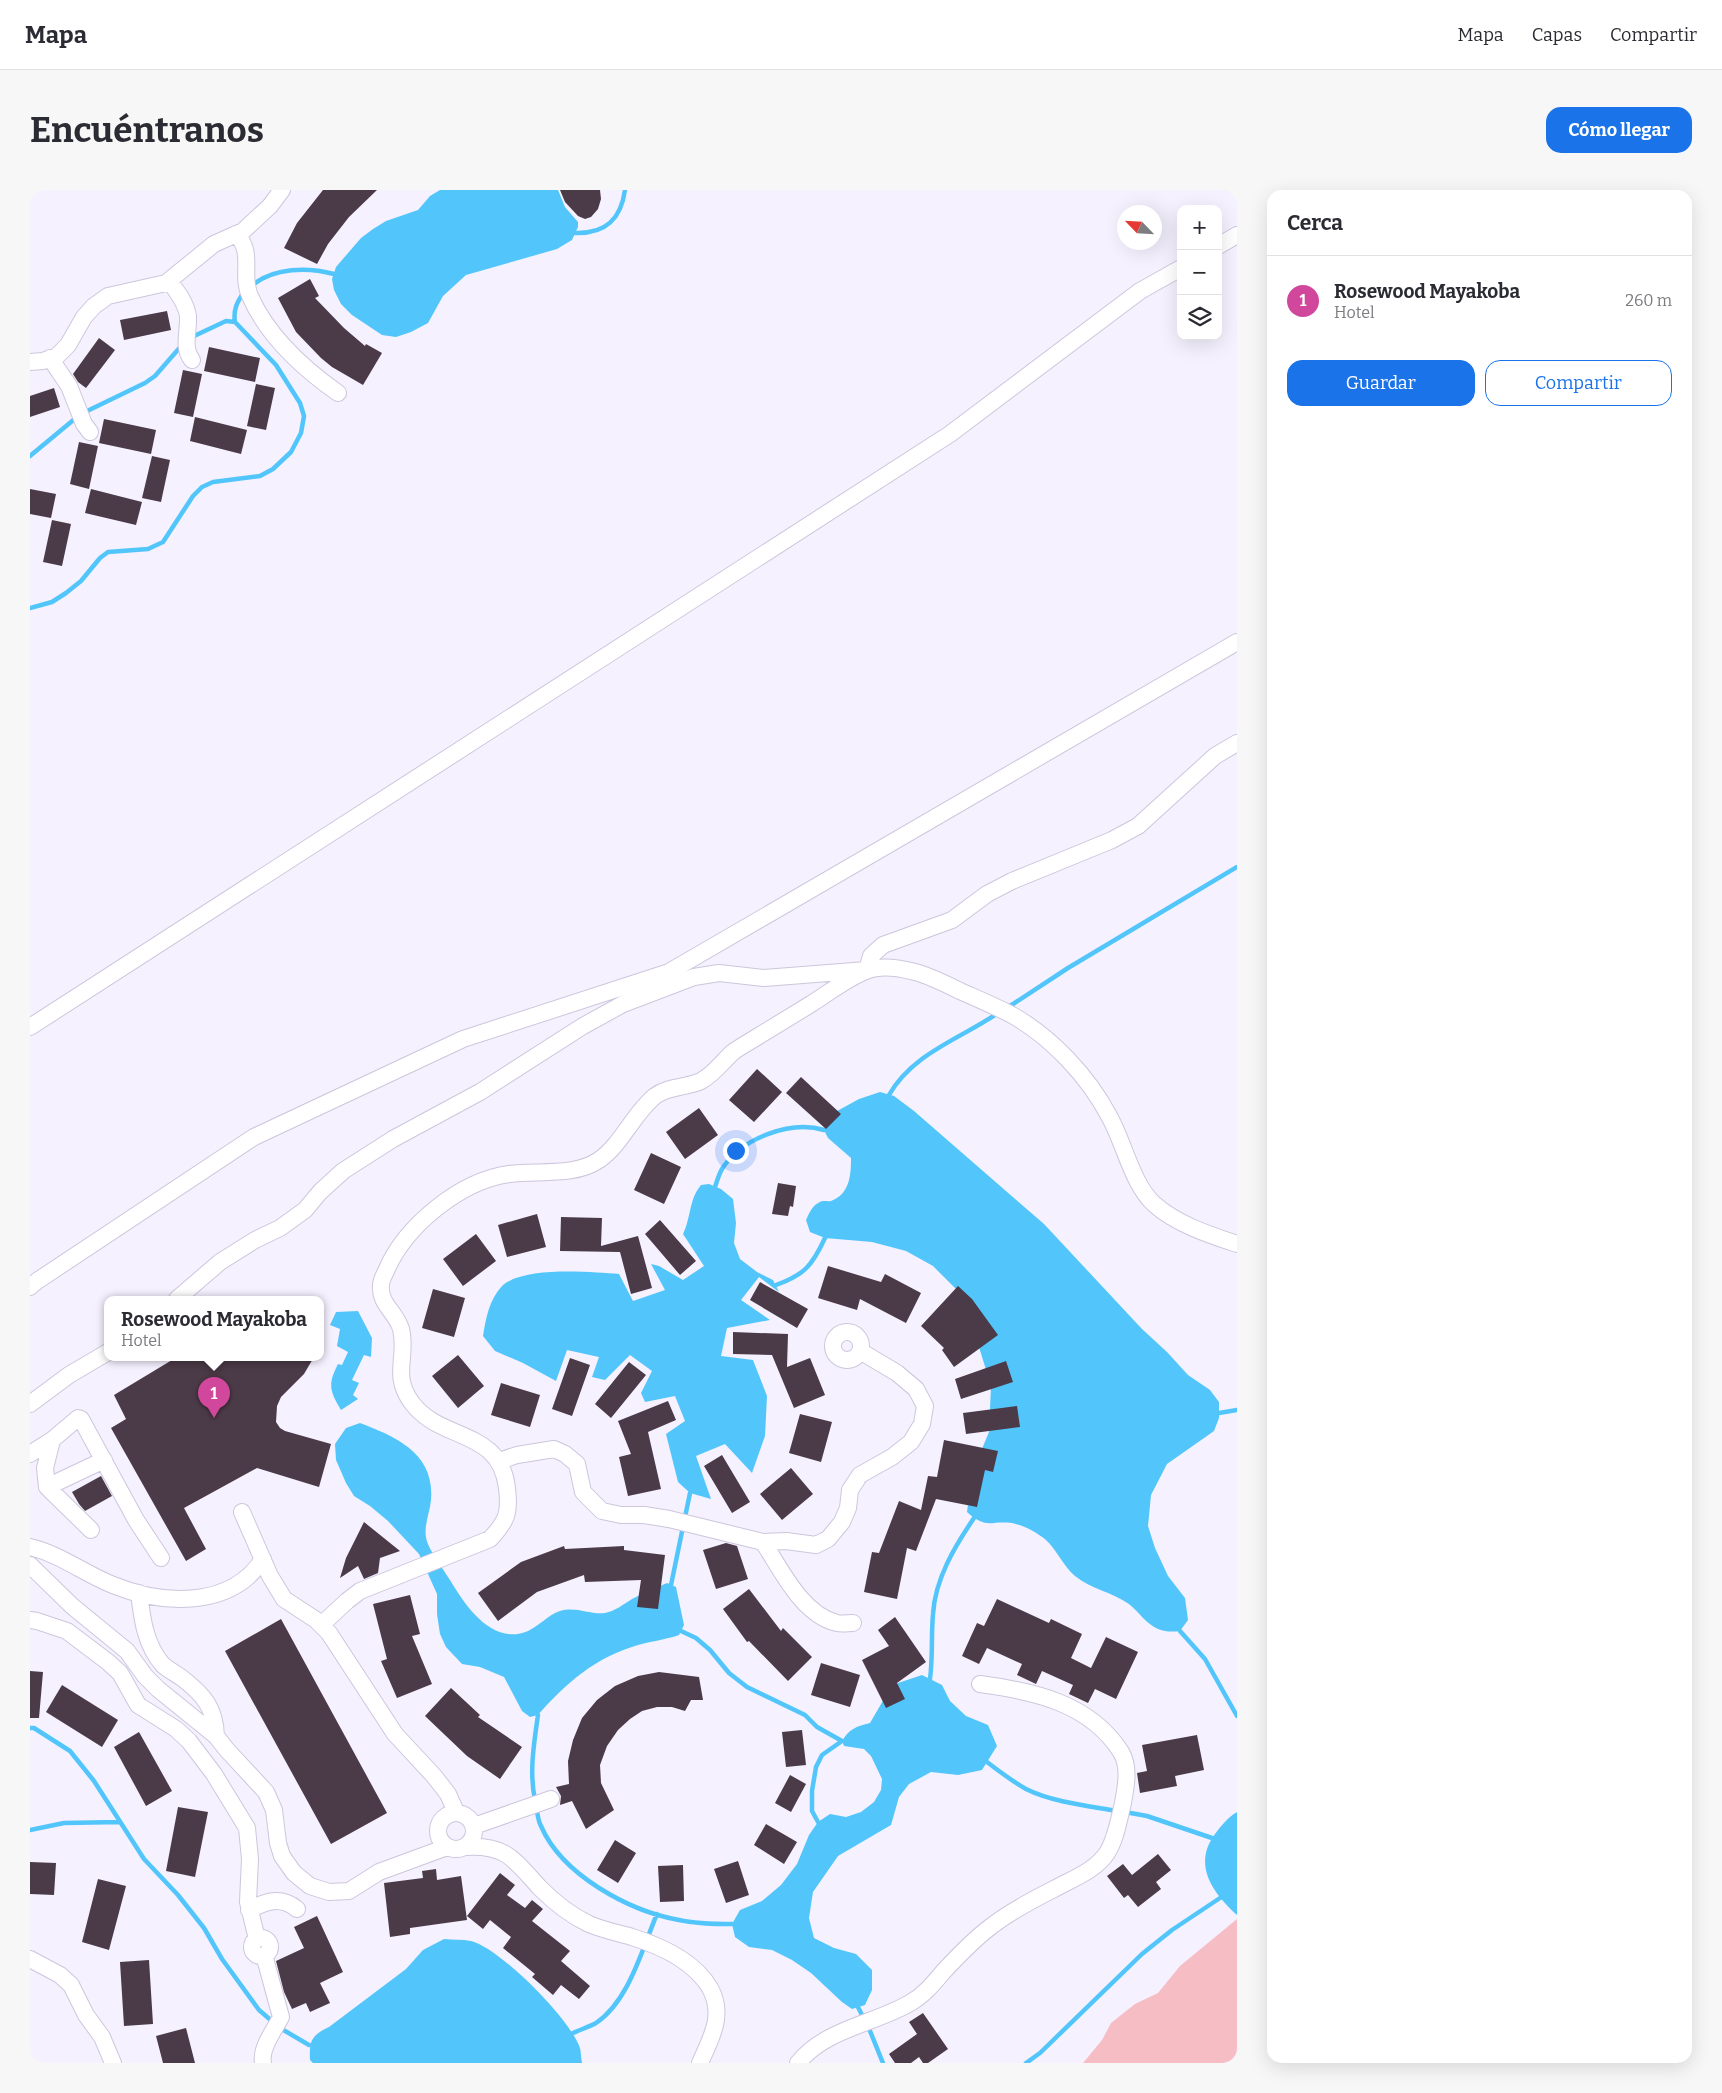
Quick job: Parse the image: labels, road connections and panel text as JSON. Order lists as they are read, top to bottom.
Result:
{
  "north": "top left",
  "page": {
    "header": "Mapa",
    "nav": ["Mapa", "Capas", "Compartir"],
    "buttons": [
      "Cómo llegar",
      ["Guardar", "Compartir"]
    ],
    "title": "Encuéntranos",
    "heading": "Cerca",
    "map_buttons": ["+", "−"],
    "list": [
      {
        "mark": "1",
        "name": "Rosewood Mayakoba",
        "note": "Hotel",
        "value": "260 m"
      }
    ],
    "popup": ["Rosewood Mayakoba", "Hotel"],
    "pins": "1"
  }
}
